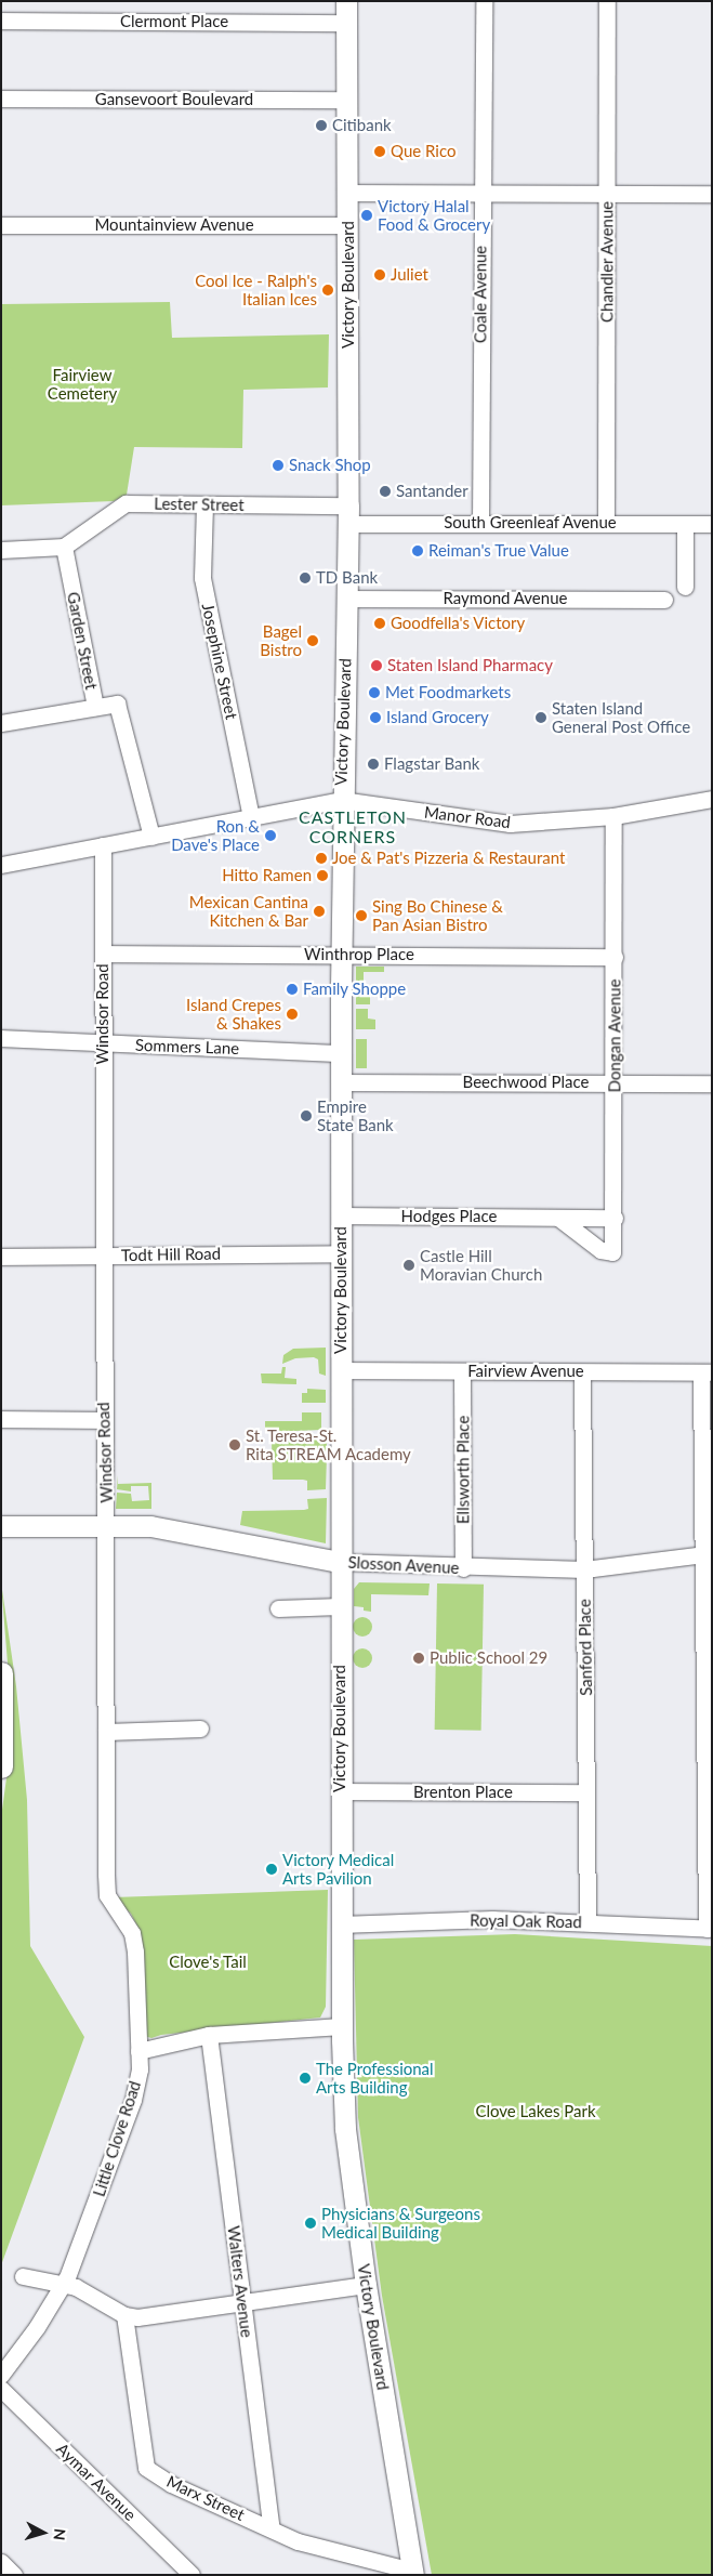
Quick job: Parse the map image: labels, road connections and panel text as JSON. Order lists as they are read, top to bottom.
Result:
{
  "streets": {
    "main road": ["Victory Boulevard", "Slosson Avenue"],
    "street": [
      "Clermont Place",
      "Gansevoort Boulevard",
      "Mountainview Avenue",
      "Chandler Avenue",
      "Coale Avenue",
      "Lester Street",
      "South Greenleaf Avenue",
      "Raymond Avenue",
      "Garden Street",
      "Josephine Street",
      "Manor Road",
      "Winthrop Place",
      "Windsor Road",
      "Dongan Avenue",
      "Sommers Lane",
      "Beechwood Place",
      "Hodges Place",
      "Todt Hill Road",
      "Fairview Avenue",
      "Ellsworth Place",
      "Sanford Place",
      "Brenton Place",
      "Royal Oak Road",
      "Little Clove Road",
      "Walters Avenue",
      "Aymar Avenue",
      "Marx Street"
    ]
  },
  "crossings": [
    ["Clermont Place", "Victory Boulevard"],
    ["Gansevoort Boulevard", "Victory Boulevard"],
    ["Mountainview Avenue", "Victory Boulevard"],
    ["Chandler Avenue", "South Greenleaf Avenue"],
    ["Victory Boulevard", "Lester Street"],
    ["Victory Boulevard", "South Greenleaf Avenue"],
    ["Victory Boulevard", "Raymond Avenue"],
    ["Victory Boulevard", "Manor Road"],
    ["Victory Boulevard", "Winthrop Place"],
    ["Victory Boulevard", "Sommers Lane"],
    ["Victory Boulevard", "Beechwood Place"],
    ["Victory Boulevard", "Hodges Place"],
    ["Victory Boulevard", "Todt Hill Road"],
    ["Victory Boulevard", "Fairview Avenue"],
    ["Victory Boulevard", "Slosson Avenue"],
    ["Victory Boulevard", "Brenton Place"],
    ["Victory Boulevard", "Royal Oak Road"],
    ["Victory Boulevard", "Marx Street"],
    ["Coale Avenue", "South Greenleaf Avenue"],
    ["Lester Street", "South Greenleaf Avenue"],
    ["Lester Street", "Garden Street"],
    ["Lester Street", "Josephine Street"],
    ["Garden Street", "Manor Road"],
    ["Josephine Street", "Manor Road"],
    ["Manor Road", "Windsor Road"],
    ["Manor Road", "Dongan Avenue"],
    ["Winthrop Place", "Windsor Road"],
    ["Winthrop Place", "Dongan Avenue"],
    ["Windsor Road", "Sommers Lane"],
    ["Windsor Road", "Todt Hill Road"],
    ["Windsor Road", "Slosson Avenue"],
    ["Windsor Road", "Little Clove Road"],
    ["Dongan Avenue", "Beechwood Place"],
    ["Dongan Avenue", "Hodges Place"],
    ["Fairview Avenue", "Ellsworth Place"],
    ["Fairview Avenue", "Sanford Place"],
    ["Ellsworth Place", "Slosson Avenue"],
    ["Slosson Avenue", "Sanford Place"],
    ["Sanford Place", "Brenton Place"],
    ["Sanford Place", "Royal Oak Road"],
    ["Walters Avenue", "Marx Street"]
  ],
  "districts": ["CASTLETON CORNERS"],
  "parks": ["Fairview Cemetery", "Clove's Tail", "Clove Lakes Park"],
  "places": [
    "Citibank",
    "Que Rico",
    "Victory Halal Food & Grocery",
    "Juliet",
    "Cool Ice - Ralph's Italian Ices",
    "Snack Shop",
    "Santander",
    "Reiman's True Value",
    "TD Bank",
    "Goodfella's Victory",
    "Bagel Bistro",
    "Staten Island Pharmacy",
    "Met Foodmarkets",
    "Island Grocery",
    "Staten Island General Post Office",
    "Flagstar Bank",
    "Ron & Dave's Place",
    "Joe & Pat's Pizzeria & Restaurant",
    "Hitto Ramen",
    "Mexican Cantina Kitchen & Bar",
    "Sing Bo Chinese & Pan Asian Bistro",
    "Family Shoppe",
    "Island Crepes & Shakes",
    "Empire State Bank",
    "Castle Hill Moravian Church",
    "St. Teresa-St. Rita STREAM Academy",
    "Public School 29",
    "Victory Medical Arts Pavilion",
    "The Professional Arts Building",
    "Physicians & Surgeons Medical Building"
  ],
  "north": "right"
}
